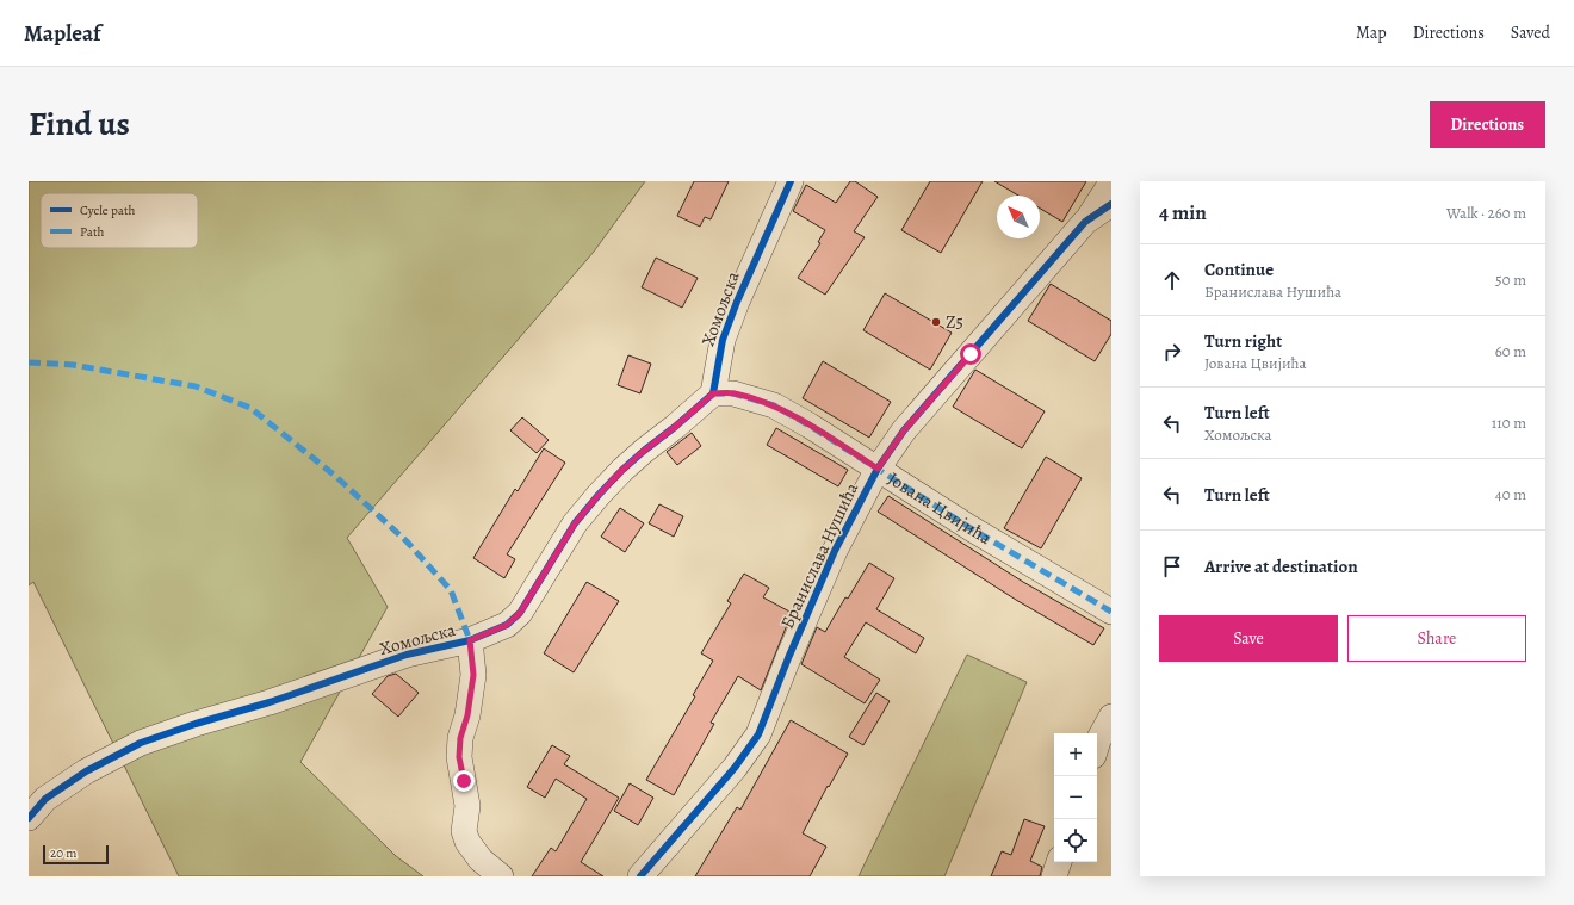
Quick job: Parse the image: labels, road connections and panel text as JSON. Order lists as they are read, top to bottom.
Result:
{
  "streets": {
    "street": ["Хомољска", "Јована Цвијића", "Бранислава Нушића"]
  },
  "crossings": [
    ["Хомољска", "Јована Цвијића"],
    ["Јована Цвијића", "Бранислава Нушића"]
  ],
  "places": ["Z5"],
  "legend": ["Cycle path", "Path"],
  "scale_bar": "20 m",
  "north": "top left",
  "page": {
    "header": "Mapleaf",
    "nav": ["Map", "Directions", "Saved"],
    "title": "Find us",
    "buttons": [
      "Directions",
      ["Save", "Share"]
    ],
    "heading": ["4 min", "Walk · 260 m"],
    "list": [
      ["Continue", "Бранислава Нушића", "50 m"],
      ["Turn right", "Јована Цвијића", "60 m"],
      ["Turn left", "Хомољска", "110 m"],
      ["Turn left", "40 m"],
      "Arrive at destination"
    ],
    "map_buttons": ["+", "−"],
    "scale": "20 m"
  }
}
